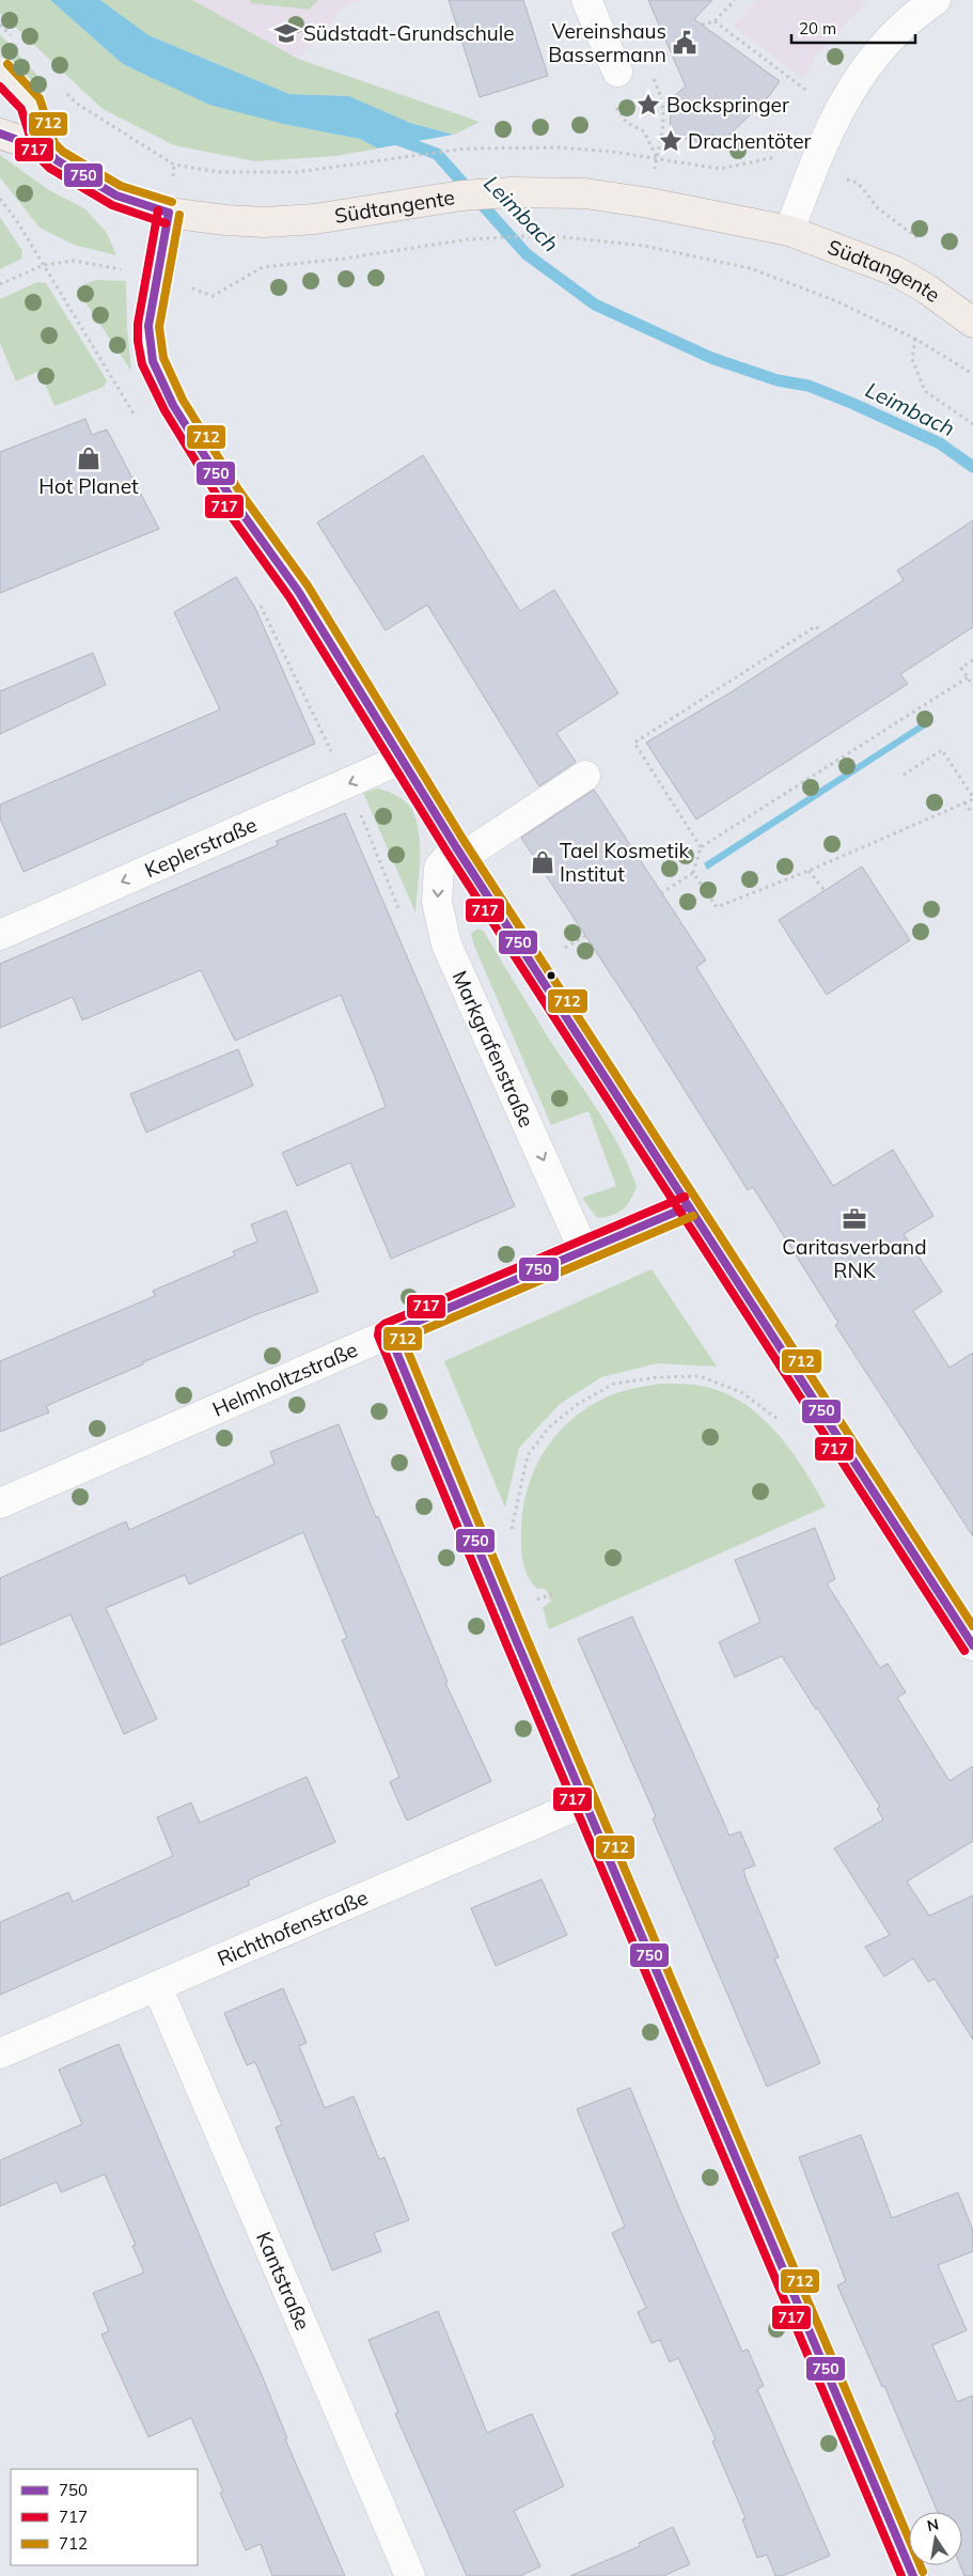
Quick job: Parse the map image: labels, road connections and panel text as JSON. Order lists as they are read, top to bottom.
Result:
{
  "streets": {
    "main road": ["Südtangente"],
    "street": [
      "Keplerstraße",
      "Markgrafenstraße",
      "Helmholtzstraße",
      "Richthofenstraße",
      "Kantstraße"
    ]
  },
  "crossings": [
    ["Markgrafenstraße", "Helmholtzstraße"],
    ["Richthofenstraße", "Kantstraße"]
  ],
  "one_way": ["Keplerstraße"],
  "water": ["Leimbach"],
  "places": {
    "school or university": ["Südstadt-Grundschule"],
    "public building": ["Vereinshaus Bassermann"],
    "place": ["Bockspringer", "Drachentöter"],
    "shop": ["Hot Planet", "Tael Kosmetik Institut"],
    "office": ["Caritasverband RNK"]
  },
  "lines": ["transit line 712", "transit line 717", "transit line 750"],
  "legend": ["750", "717", "712"],
  "scale_bar": "20 m",
  "north": "top"
}
